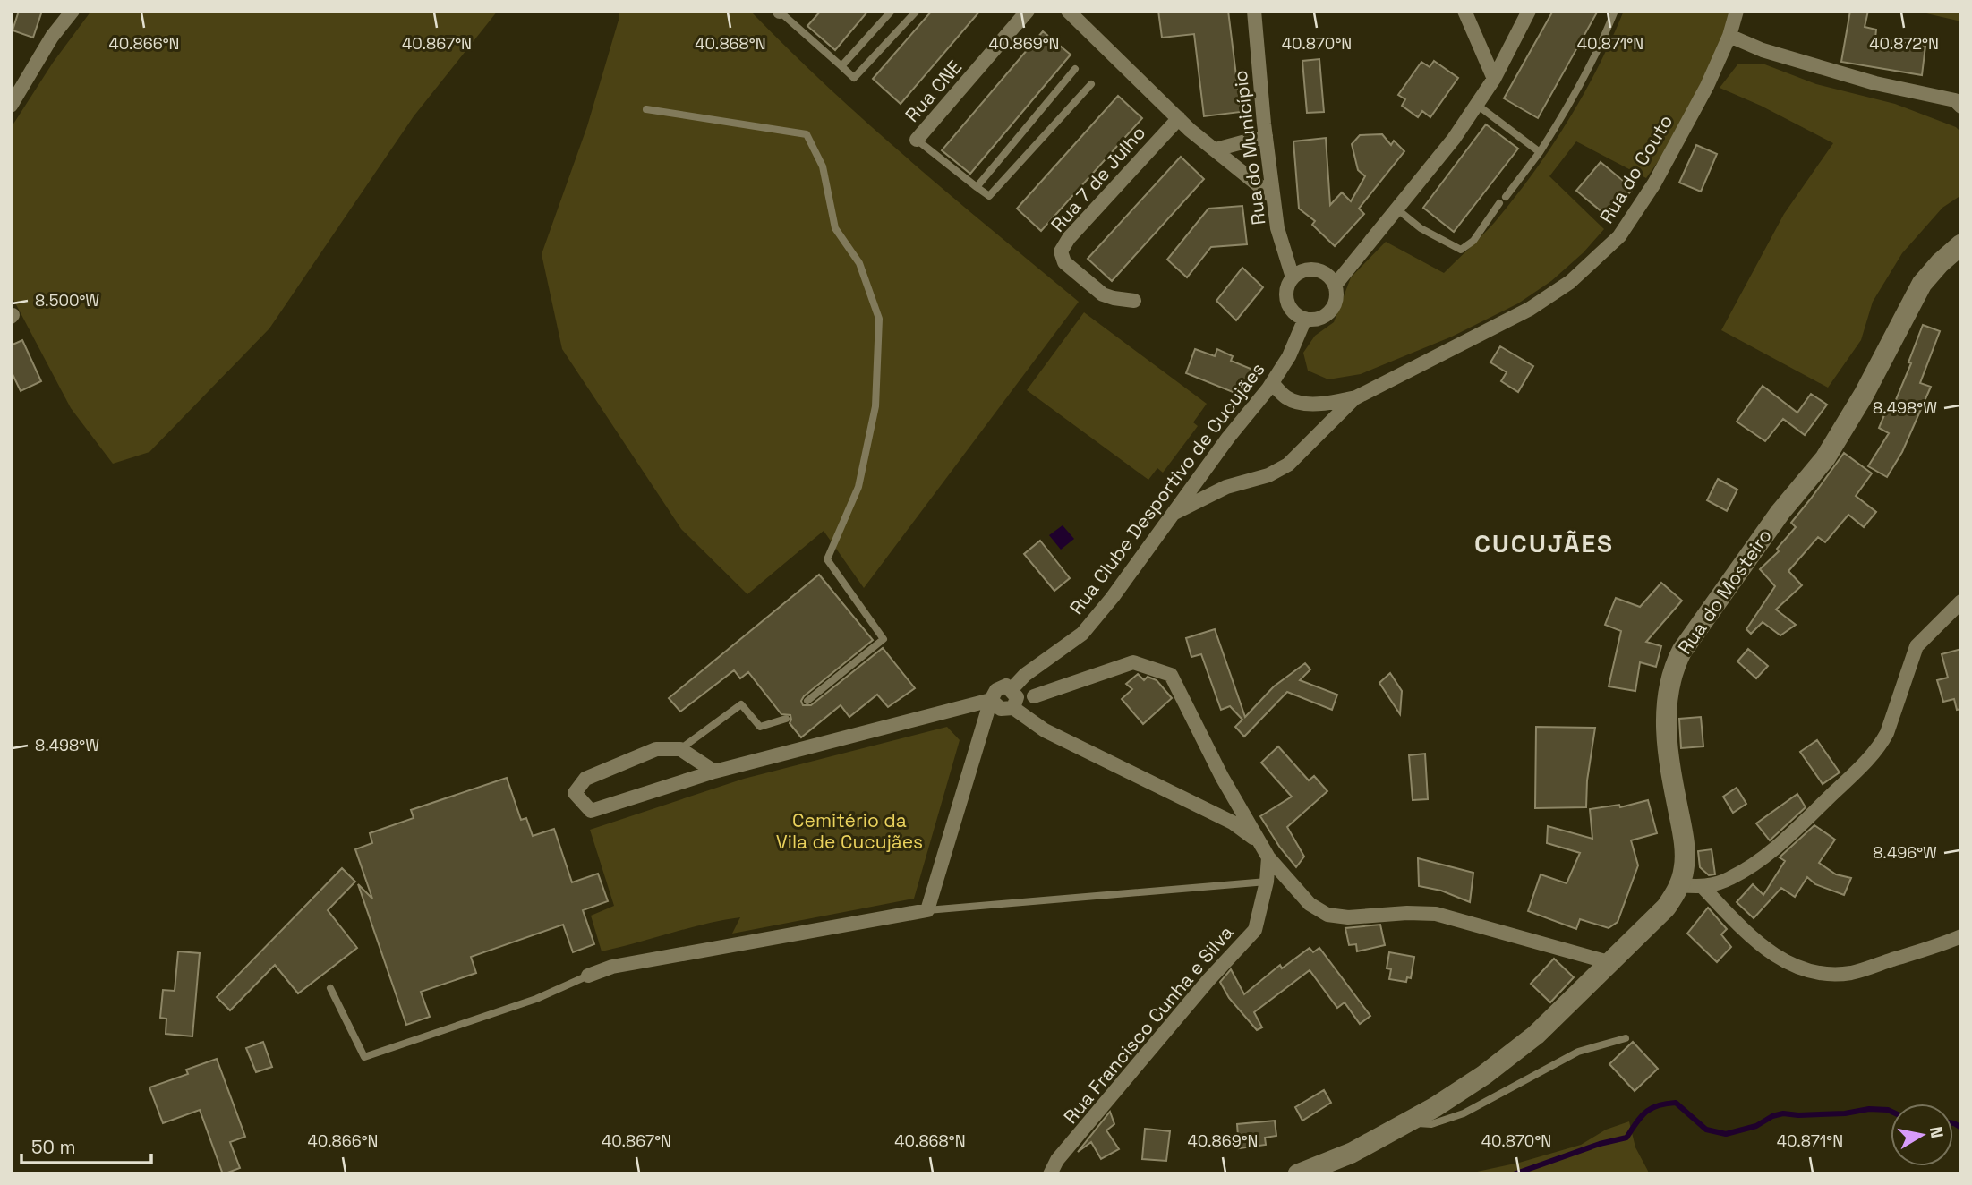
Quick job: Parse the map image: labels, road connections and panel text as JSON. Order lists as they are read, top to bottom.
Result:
{
  "streets": {
    "main road": ["Rua do Mosteiro"],
    "street": [
      "Rua CNE",
      "Rua do Município",
      "Rua do Couto",
      "Rua 7 de Julho",
      "Rua Clube Desportivo de Cucujães",
      "Rua Francisco Cunha e Silva"
    ]
  },
  "crossings": [
    ["Rua do Município", "Rua Clube Desportivo de Cucujães"],
    ["Rua do Couto", "Rua Clube Desportivo de Cucujães"]
  ],
  "districts": ["CUCUJÃES"],
  "parks": ["Cemitério da Vila de Cucujães"],
  "scale_bar": "50 m",
  "north": "right",
  "coordinates": [
    "40.866°N",
    "40.867°N",
    "40.869°N",
    "40.872°N",
    "40.868°N",
    "40.870°N",
    "40.871°N",
    "8.500°W",
    "8.498°W",
    "8.496°W"
  ]
}
